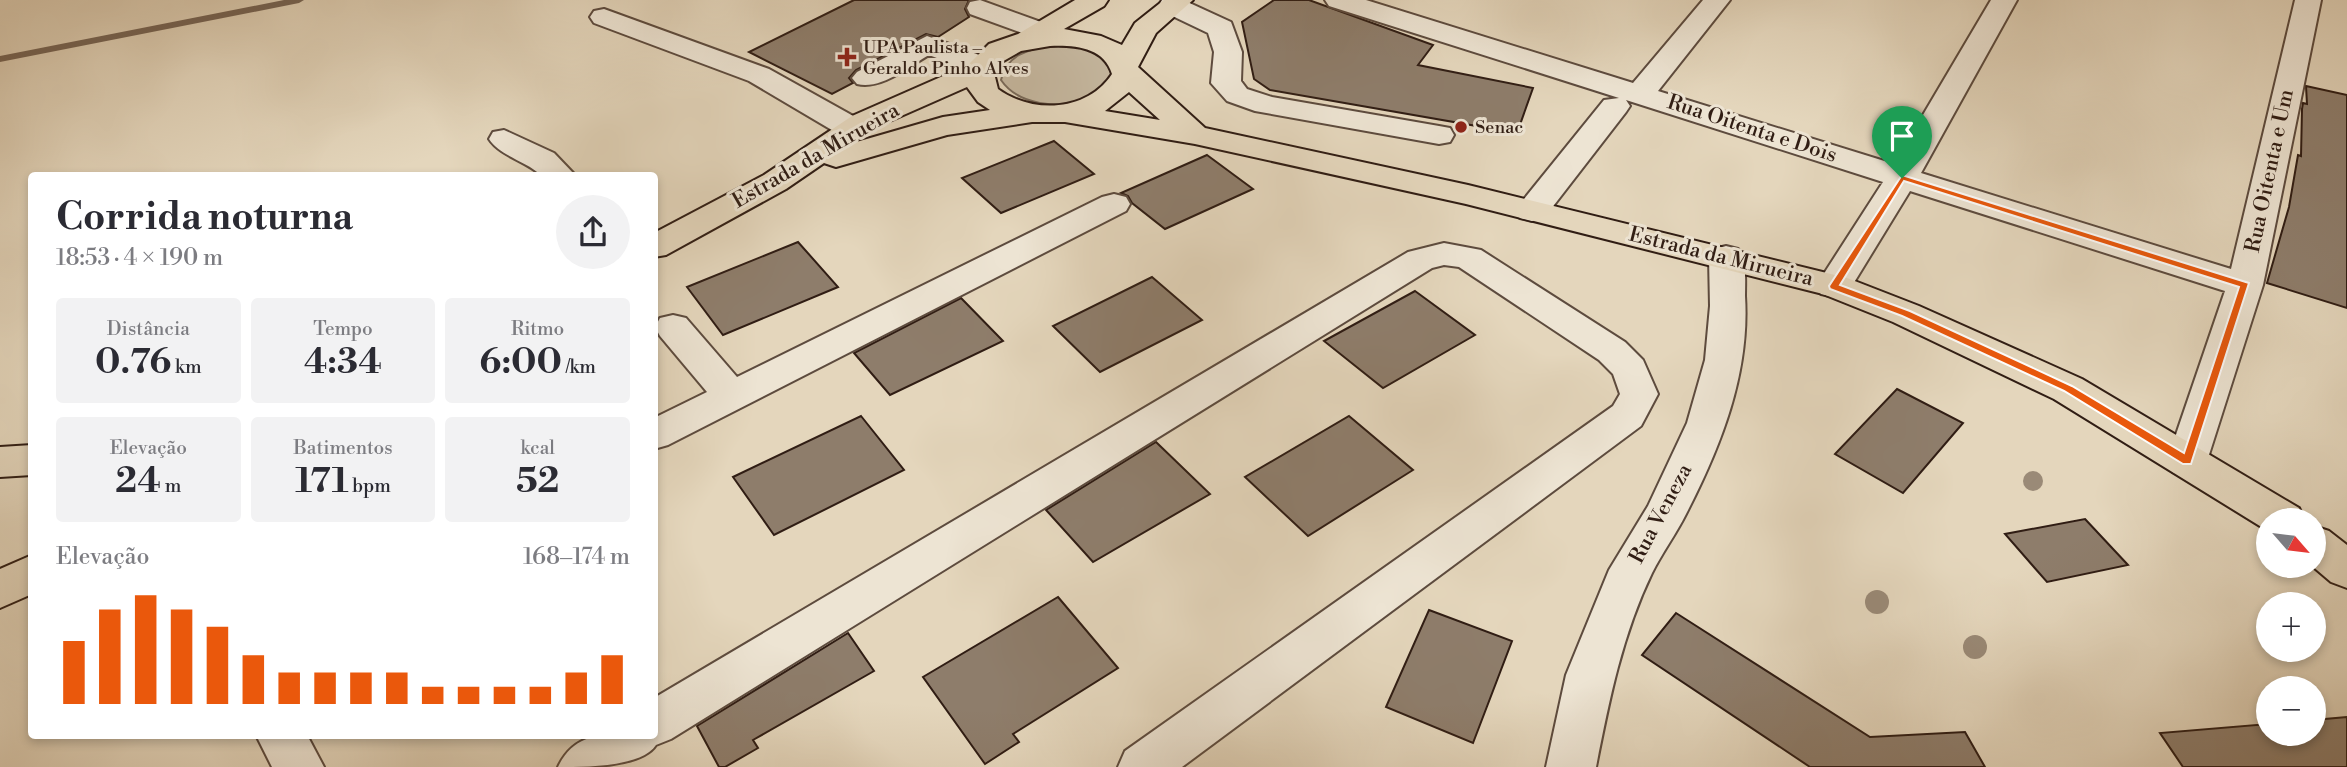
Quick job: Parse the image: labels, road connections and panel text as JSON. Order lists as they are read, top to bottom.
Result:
{
  "streets": {
    "main road": ["Estrada da Mirueira"],
    "street": ["Rua Oitenta e Dois", "Rua Oitenta e Um", "Rua Veneza"]
  },
  "crossings": [
    ["Rua Oitenta e Dois", "Rua Oitenta e Um"],
    ["Estrada da Mirueira", "Rua Oitenta e Um"],
    ["Estrada da Mirueira", "Rua Veneza"]
  ],
  "places": {
    "health": ["UPA Paulista – Geraldo Pinho Alves"],
    "other": ["Senac"]
  },
  "north": "bottom right",
  "page": {
    "heading": ["Corrida noturna", "18:53 · 4 × 190 m"],
    "stats": [
      ["Distância", "0.76 km"],
      ["Tempo", "4:34"],
      ["Ritmo", "6:00 /km"],
      ["Elevação", "24 m"],
      ["Batimentos", "171 bpm"],
      ["kcal", "52"]
    ],
    "map_buttons": ["+", "−"],
    "chart": ["Elevação", "168–174 m"]
  }
}
